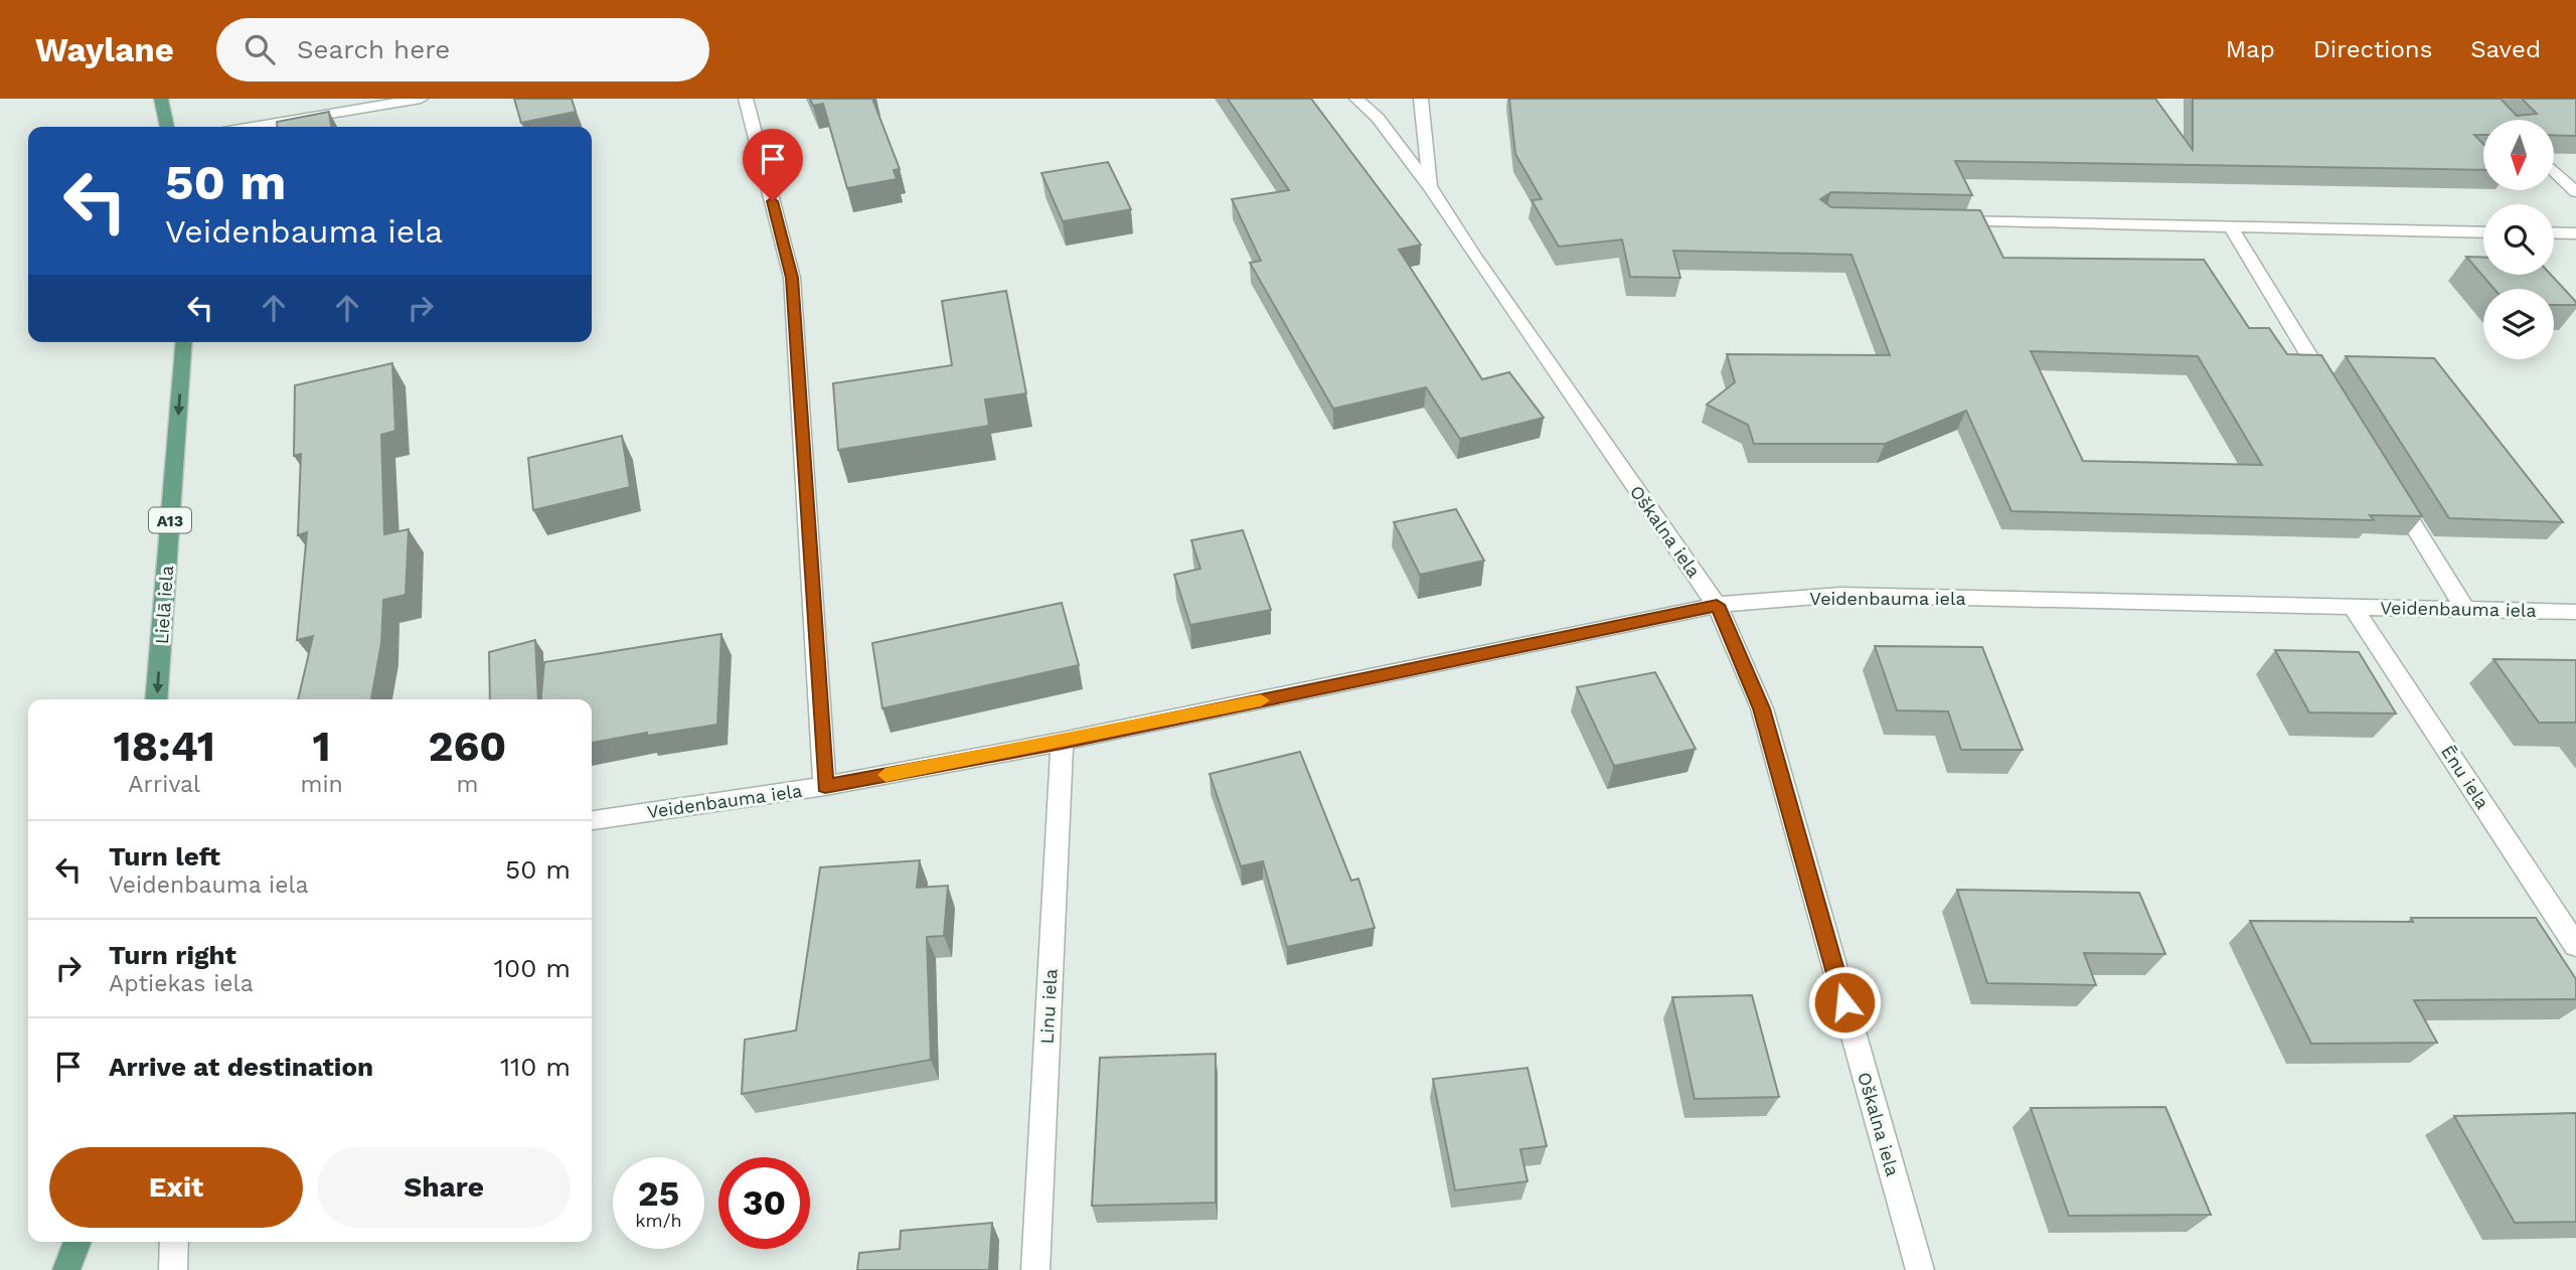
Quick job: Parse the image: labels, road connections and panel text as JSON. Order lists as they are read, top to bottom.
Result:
{
  "streets": {
    "main road": ["A13", "Lielā iela"],
    "street": [
      "Oškalna iela",
      "Veidenbauma iela",
      "Ēnu iela",
      "Linu iela"
    ]
  },
  "crossings": [
    ["Oškalna iela", "Veidenbauma iela"],
    ["Veidenbauma iela", "Ēnu iela"],
    ["Veidenbauma iela", "Linu iela"]
  ],
  "one_way": ["Lielā iela"],
  "north": "bottom",
  "page": {
    "header": "Waylane",
    "search": "Search here",
    "nav": ["Map", "Directions", "Saved"],
    "turn": ["50 m", "Veidenbauma iela"],
    "eta": [
      "18:41",
      "Arrival",
      "1",
      "min",
      "260",
      "m"
    ],
    "list": [
      {
        "name": "Turn left",
        "note": "Veidenbauma iela",
        "value": "50 m"
      },
      {
        "name": "Turn right",
        "note": "Aptiekas iela",
        "value": "100 m"
      },
      {
        "name": "Arrive at destination",
        "value": "110 m"
      }
    ],
    "buttons": ["Exit", "Share"],
    "speed": "25 km/h",
    "limit": "30"
  }
}
